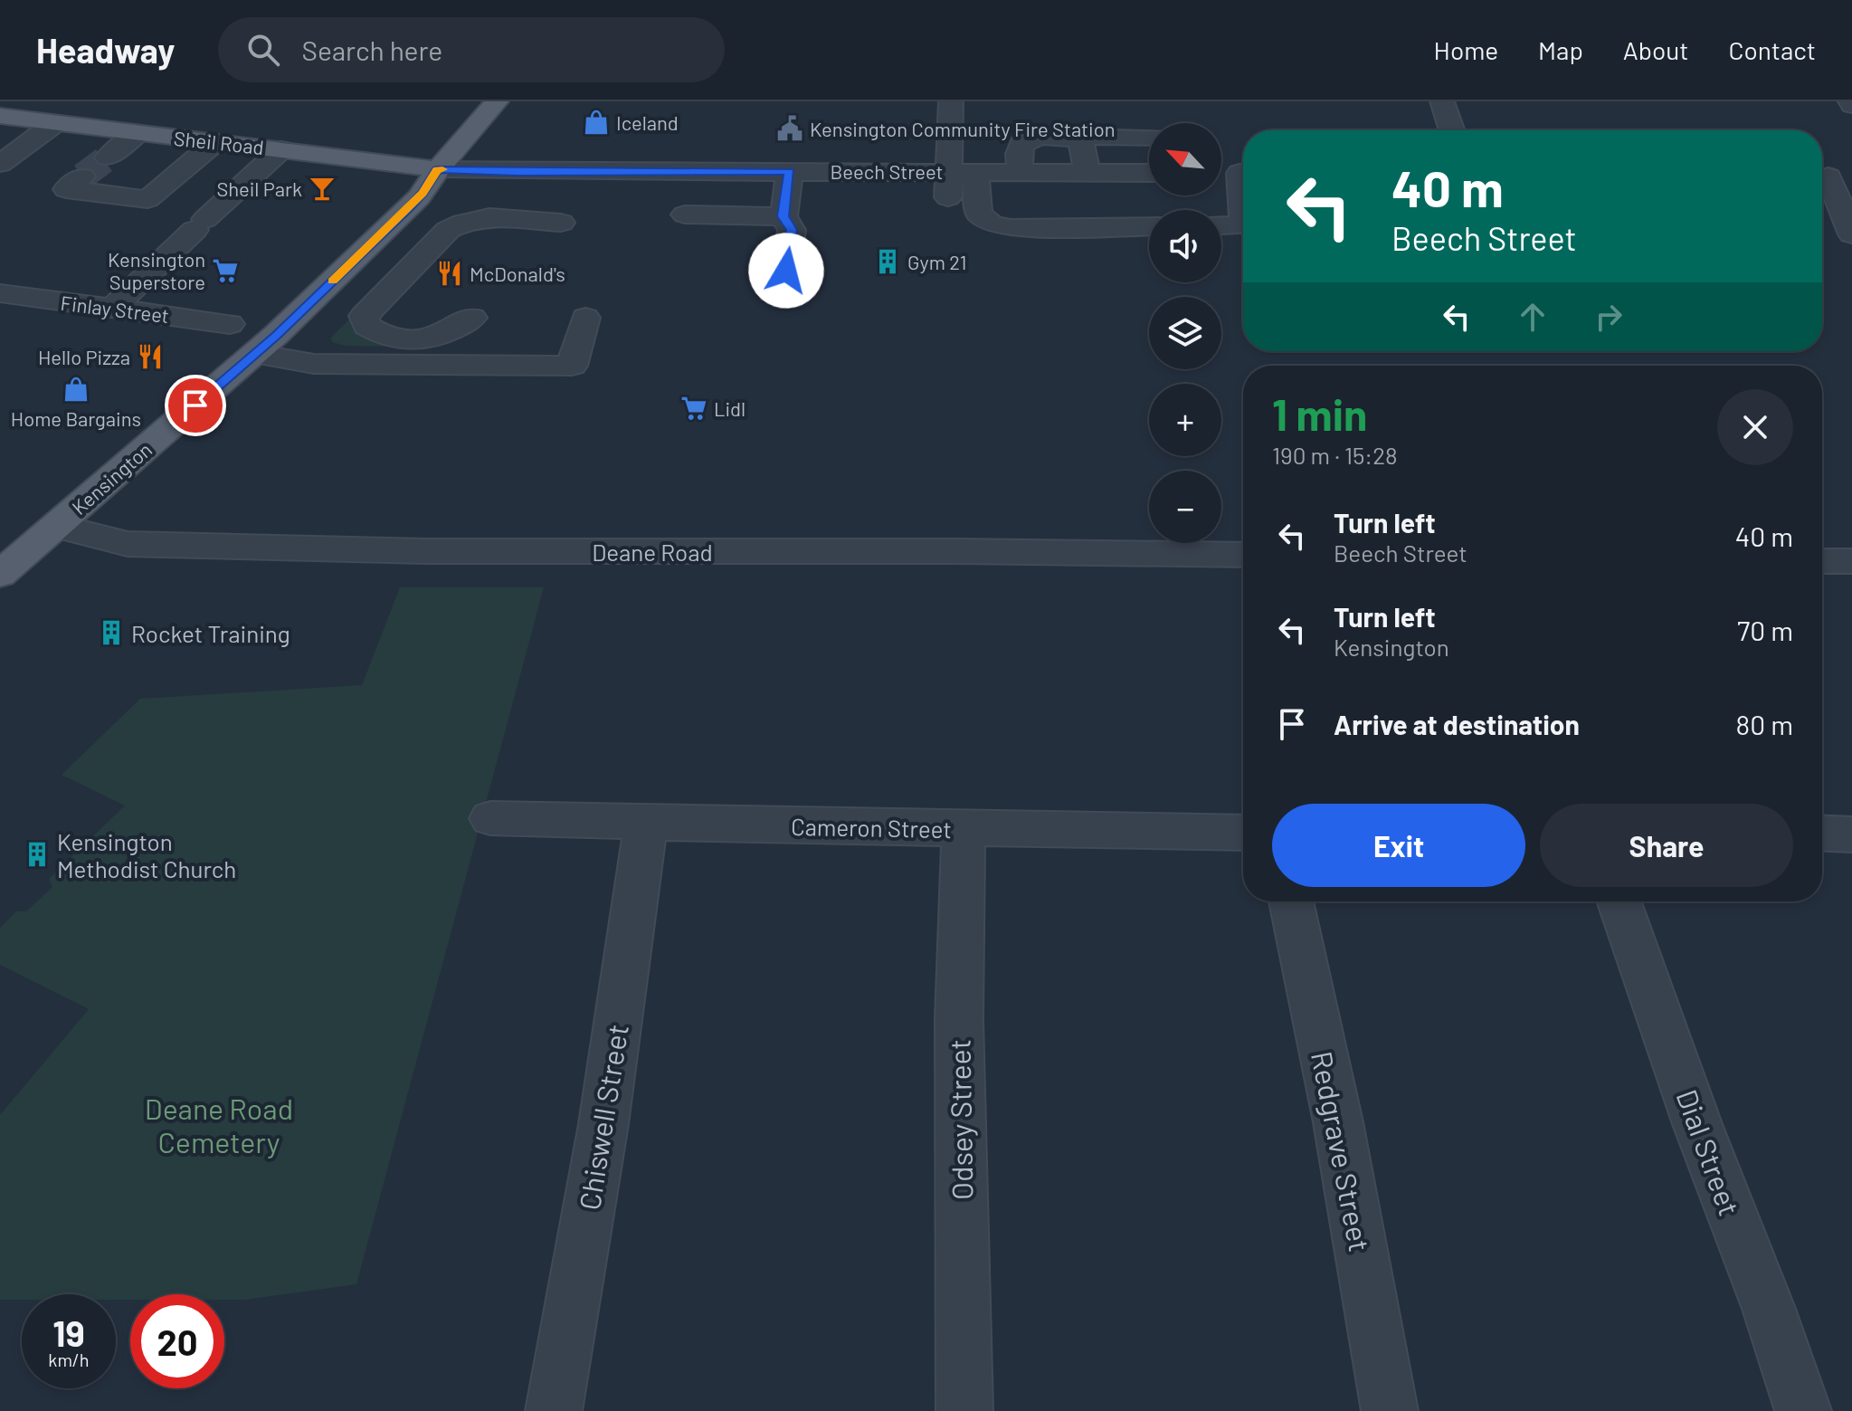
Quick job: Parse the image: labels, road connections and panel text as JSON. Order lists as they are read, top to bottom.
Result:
{
  "streets": {
    "main road": ["Sheil Road", "Kensington"],
    "street": [
      "Beech Street",
      "Finlay Street",
      "Deane Road",
      "Cameron Street",
      "Chiswell Street",
      "Odsey Street",
      "Redgrave Street",
      "Dial Street"
    ]
  },
  "crossings": [
    ["Sheil Road", "Beech Street"],
    ["Sheil Road", "Kensington"],
    ["Beech Street", "Kensington"],
    ["Kensington", "Deane Road"],
    ["Cameron Street", "Chiswell Street"],
    ["Cameron Street", "Odsey Street"]
  ],
  "parks": ["Deane Road Cemetery"],
  "places": {
    "shop": ["Iceland", "Home Bargains"],
    "public building": ["Kensington Community Fire Station"],
    "bar": ["Sheil Park"],
    "building": ["Gym 21", "Rocket Training", "Kensington Methodist Church"],
    "supermarket": ["Kensington Superstore", "Lidl"],
    "restaurant": ["McDonald's", "Hello Pizza"]
  },
  "north": "top left",
  "page": {
    "header": "Headway",
    "search": "Search here",
    "nav": [
      "Home",
      "Map",
      "About",
      "Contact"
    ],
    "map_buttons": ["+", "−"],
    "turn": ["40 m", "Beech Street"],
    "heading": ["1 min", "190 m · 15:28"],
    "list": [
      {
        "name": "Turn left",
        "note": "Beech Street",
        "value": "40 m"
      },
      {
        "name": "Turn left",
        "note": "Kensington",
        "value": "70 m"
      },
      {
        "name": "Arrive at destination",
        "value": "80 m"
      }
    ],
    "buttons": ["Exit", "Share"],
    "speed": "19 km/h",
    "limit": "20"
  }
}
